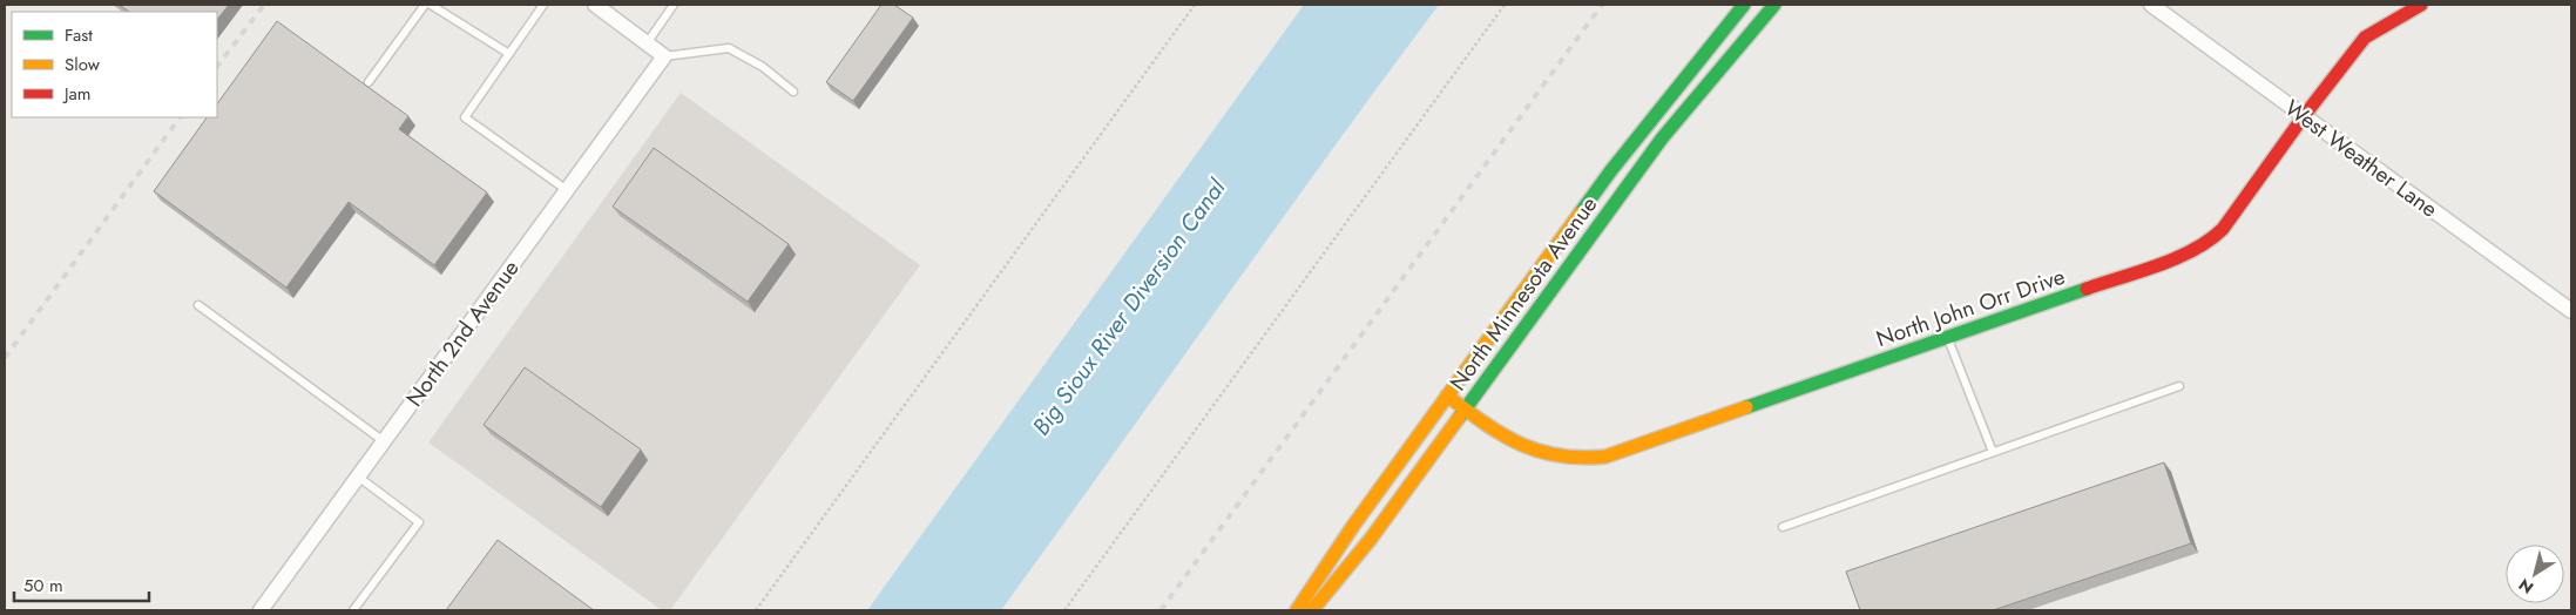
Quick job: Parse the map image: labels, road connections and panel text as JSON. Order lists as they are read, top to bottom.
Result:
{
  "streets": {
    "main road": ["North Minnesota Avenue", "North John Orr Drive"],
    "street": ["West Weather Lane", "North 2nd Avenue"]
  },
  "crossings": [
    ["West Weather Lane", "North John Orr Drive"],
    ["North Minnesota Avenue", "North John Orr Drive"]
  ],
  "water": ["Big Sioux River Diversion Canal"],
  "legend": ["Fast", "Slow", "Jam"],
  "scale_bar": "50 m",
  "north": "bottom left"
}
